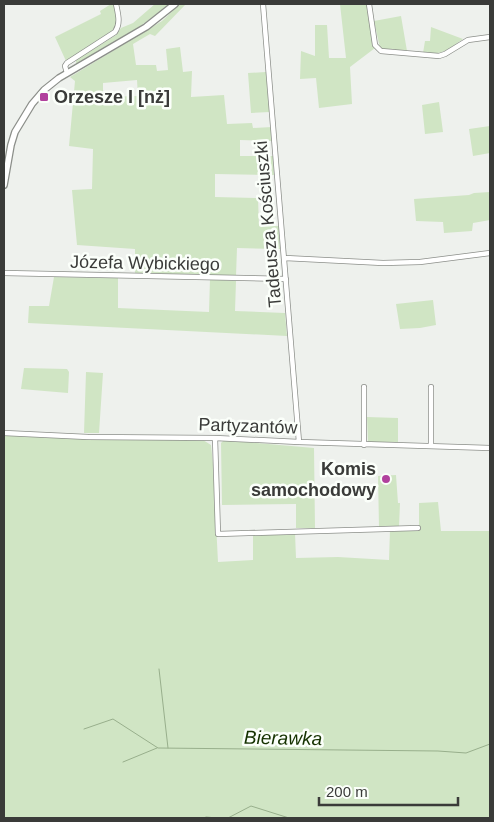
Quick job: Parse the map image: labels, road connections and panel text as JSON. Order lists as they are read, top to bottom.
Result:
{
  "streets": {
    "street": ["Tadeusza Kościuszki", "Józefa Wybickiego", "Partyzantów"]
  },
  "crossings": [
    ["Tadeusza Kościuszki", "Józefa Wybickiego"],
    ["Tadeusza Kościuszki", "Partyzantów"]
  ],
  "water": ["Bierawka"],
  "places": {
    "transit": ["Orzesze I [nż]"],
    "other": ["Komis samochodowy"]
  },
  "scale_bar": "200 m"
}
